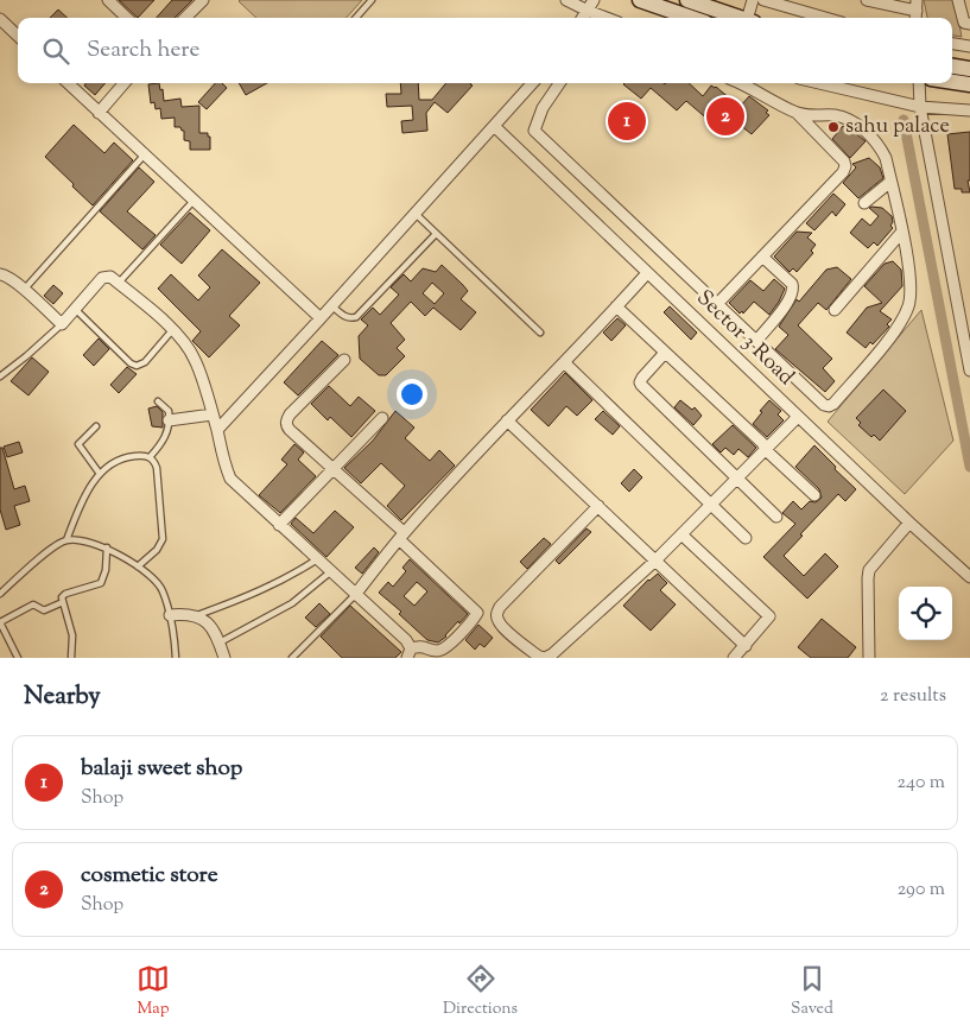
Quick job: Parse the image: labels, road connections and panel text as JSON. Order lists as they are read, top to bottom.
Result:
{
  "streets": {
    "street": ["Sector 3 Road"]
  },
  "places": ["sahu palace"],
  "page": {
    "search": "Search here",
    "pins": ["2", "1"],
    "heading": ["Nearby", "2 results"],
    "list": [
      {
        "mark": "1",
        "name": "balaji sweet shop",
        "note": "Shop",
        "value": "240 m"
      },
      {
        "mark": "2",
        "name": "cosmetic store",
        "note": "Shop",
        "value": "290 m"
      }
    ],
    "nav": ["Map", "Directions", "Saved"]
  }
}
